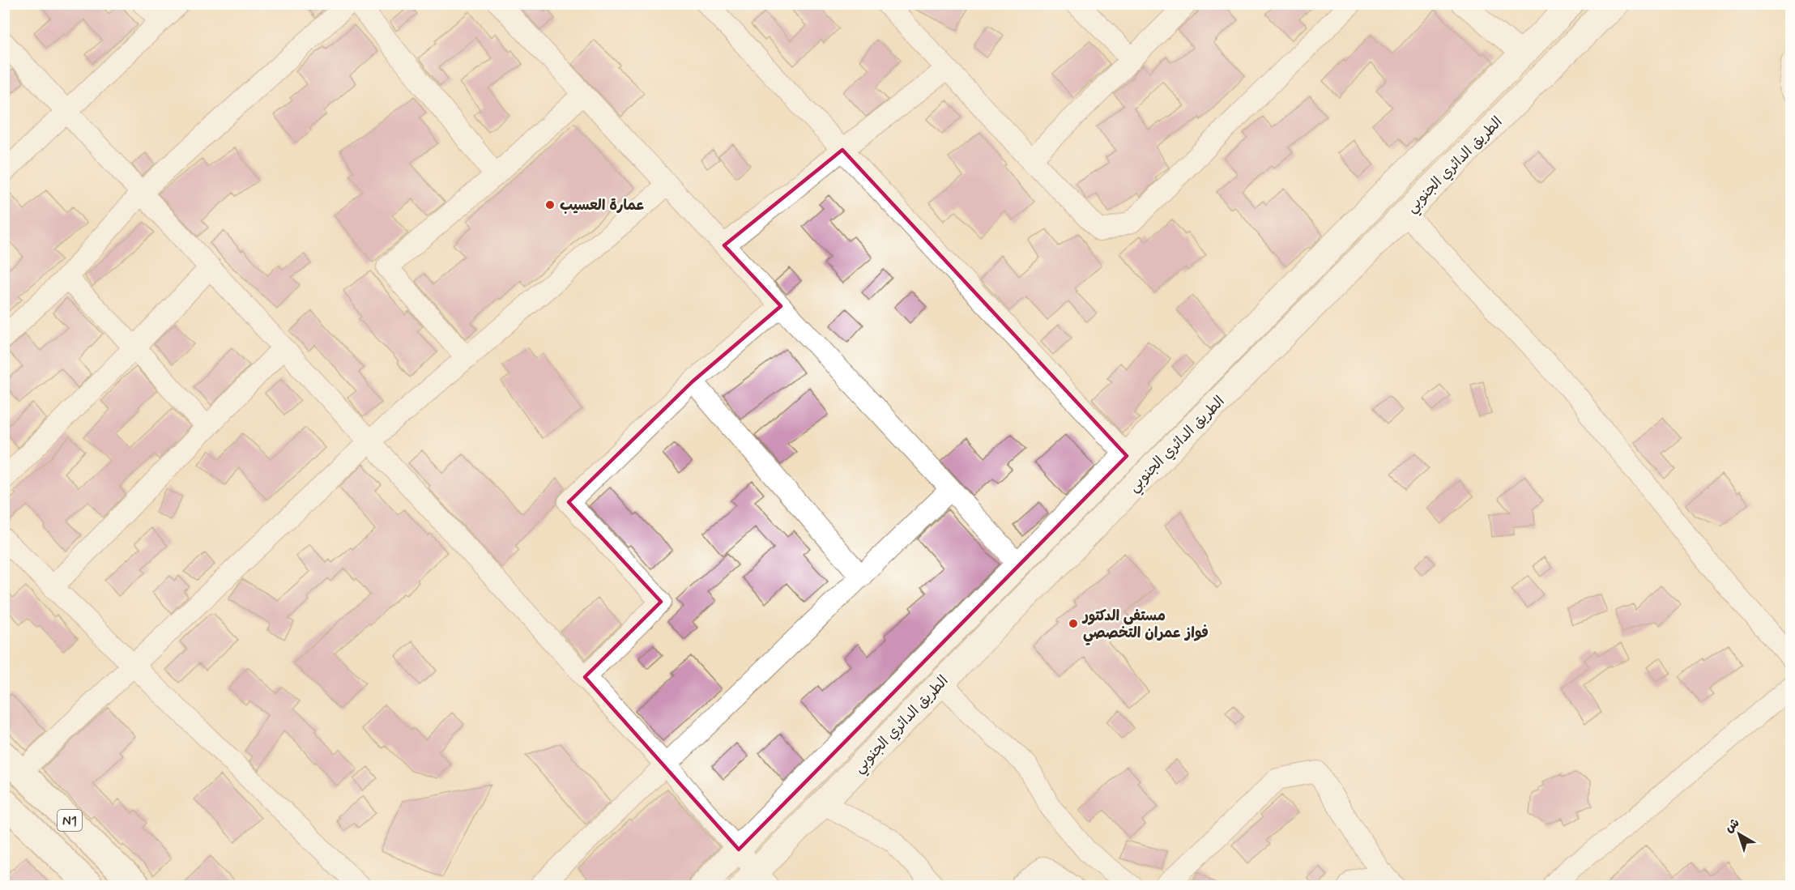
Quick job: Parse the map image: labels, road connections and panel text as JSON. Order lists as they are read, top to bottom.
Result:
{
  "streets": {
    "highway": ["N1"],
    "main road": ["الطريق الدائري الجنوبي"]
  },
  "places": ["عمارة العسيب", "مستفى الدكتور فواز عمران التخصصي"],
  "north": "top left"
}
